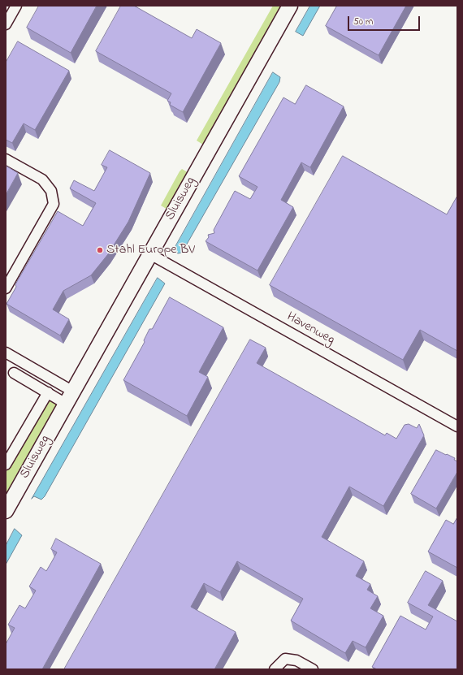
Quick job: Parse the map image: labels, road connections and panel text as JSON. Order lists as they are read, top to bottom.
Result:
{
  "streets": {
    "street": ["Sluisweg", "Havenweg"]
  },
  "crossings": [
    ["Sluisweg", "Havenweg"]
  ],
  "places": ["Stahl Europe BV"],
  "scale_bar": "50 m"
}
